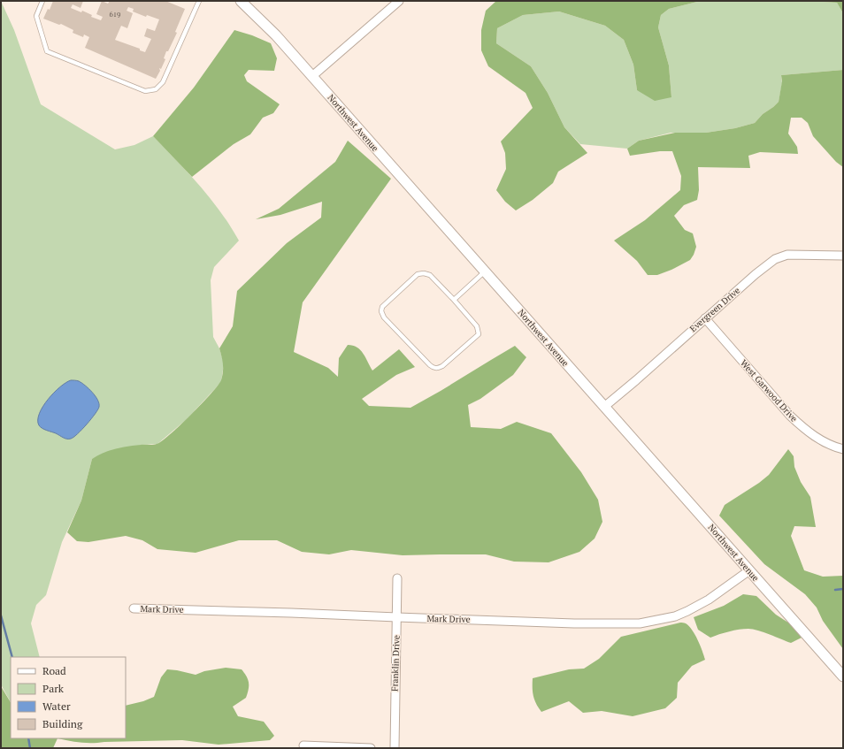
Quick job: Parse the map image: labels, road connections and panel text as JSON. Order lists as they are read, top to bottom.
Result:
{
  "streets": {
    "street": [
      "Northwest Avenue",
      "Evergreen Drive",
      "West Garwood Drive",
      "Mark Drive",
      "Franklin Drive"
    ]
  },
  "crossings": [
    ["Northwest Avenue", "Evergreen Drive"],
    ["Northwest Avenue", "Mark Drive"],
    ["Evergreen Drive", "West Garwood Drive"],
    ["Mark Drive", "Franklin Drive"]
  ],
  "house_numbers": ["619"],
  "legend": [
    "Road",
    "Park",
    "Water",
    "Building"
  ]
}
